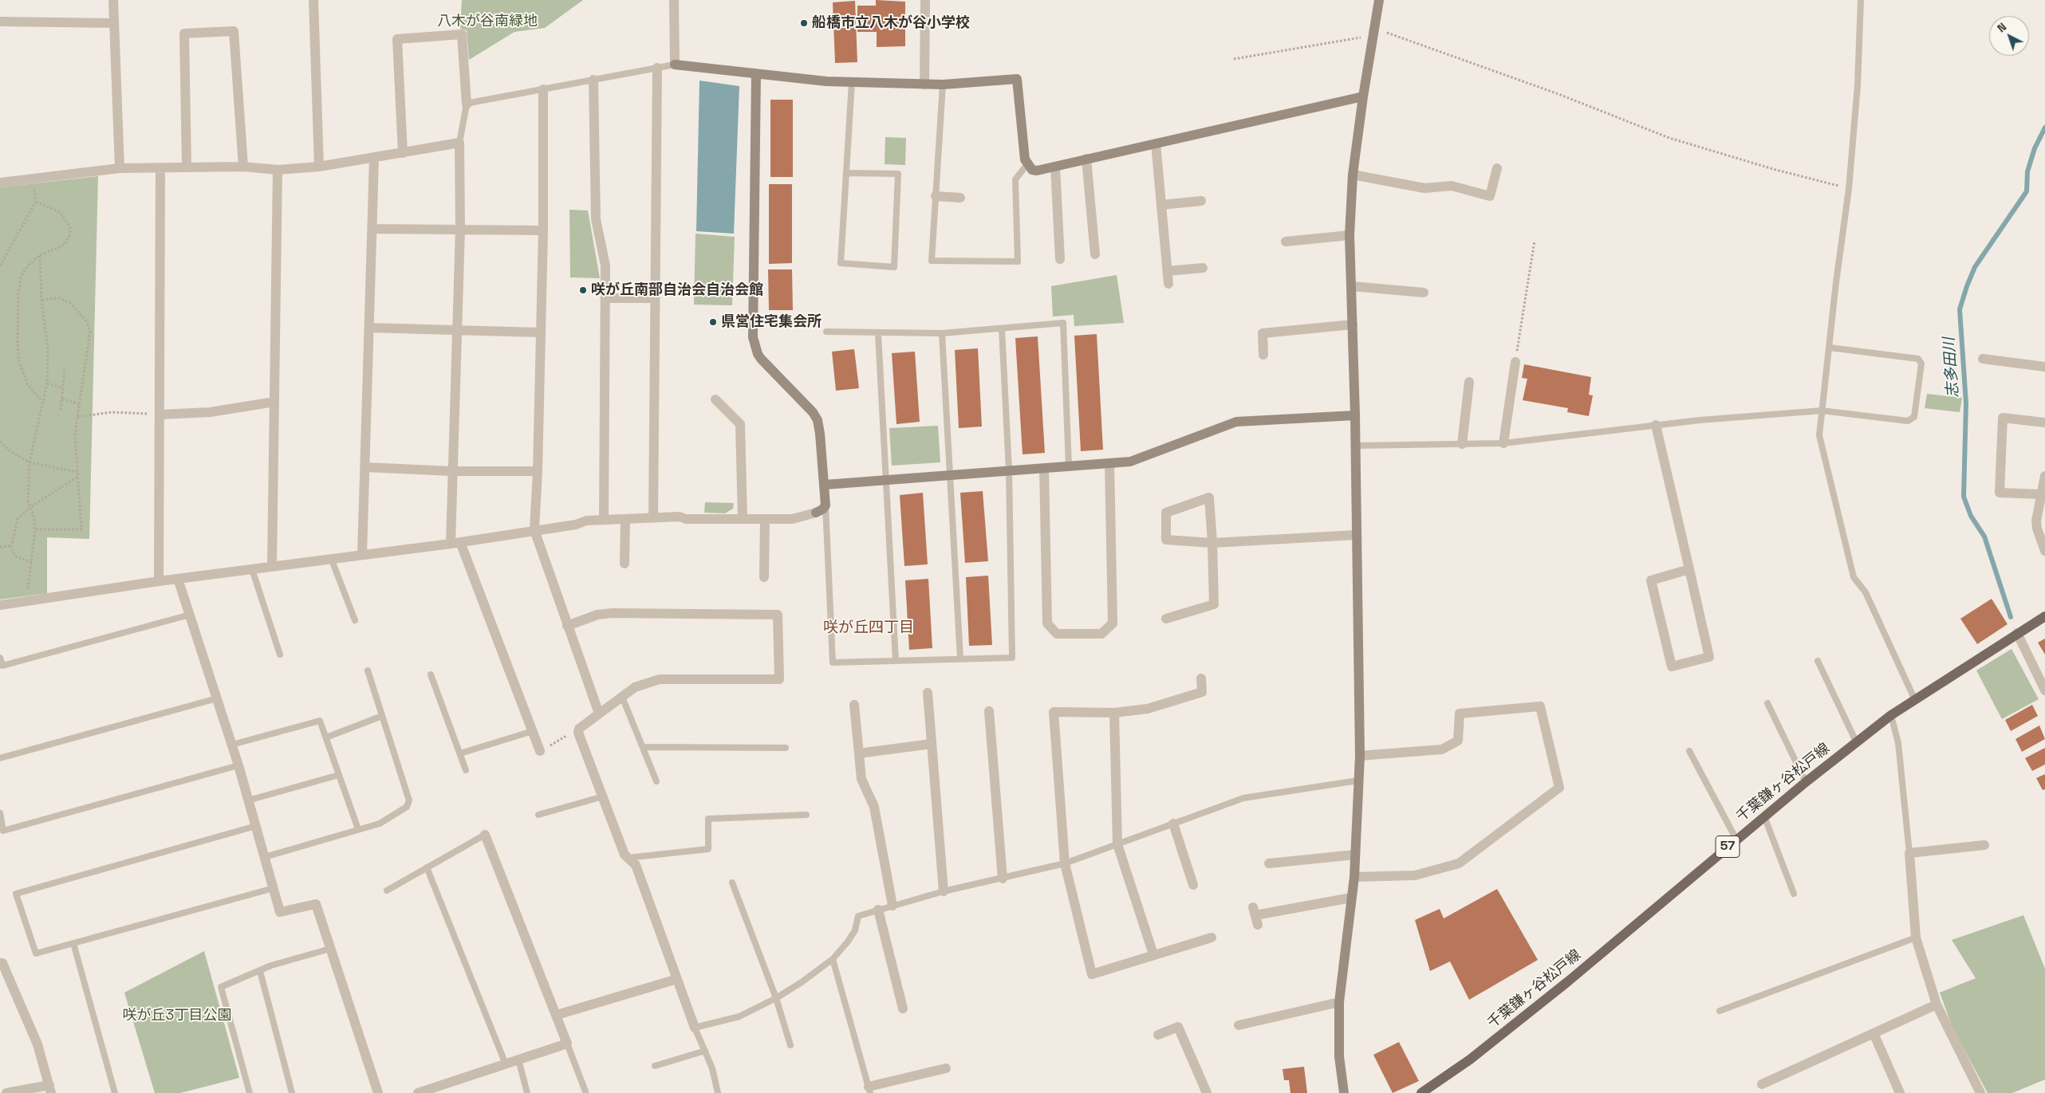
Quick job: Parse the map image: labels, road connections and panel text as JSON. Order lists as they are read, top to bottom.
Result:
{
  "streets": {
    "main road": ["千葉鎌ヶ谷松戸線", "57"]
  },
  "districts": ["咲が丘四丁目"],
  "water": ["志多田川"],
  "parks": ["八木が谷南緑地", "咲が丘3丁目公園"],
  "places": ["船橋市立八木が谷小学校", "咲が丘南部自治会自治会館", "県営住宅集会所"],
  "north": "top left"
}
